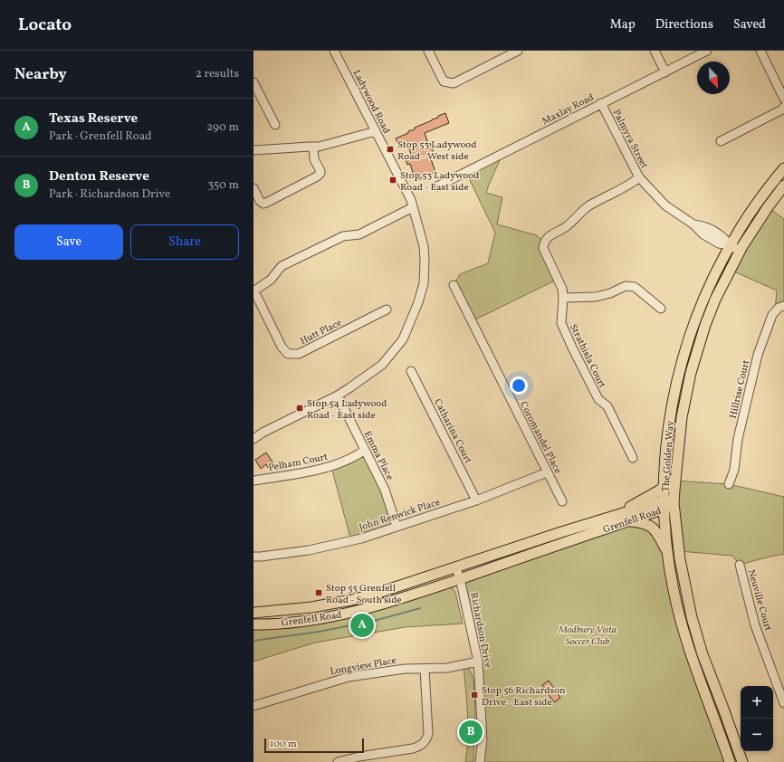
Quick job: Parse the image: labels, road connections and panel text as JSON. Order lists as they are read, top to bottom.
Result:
{
  "streets": {
    "main road": ["The Golden Way", "Grenfell Road"],
    "street": [
      "Ladywood Road",
      "Maxlay Road",
      "Palmyra Street",
      "Hutt Place",
      "Strathisla Court",
      "Hillrise Court",
      "Catharina Court",
      "Coromandel Place",
      "Emma Place",
      "Pelham Court",
      "John Renwick Place",
      "Neuville Court",
      "Richardson Drive",
      "Longview Place"
    ]
  },
  "crossings": [
    ["Ladywood Road", "Emma Place"],
    ["Maxlay Road", "Palmyra Street"],
    ["Palmyra Street", "Strathisla Court"],
    ["Palmyra Street", "The Golden Way"],
    ["Catharina Court", "John Renwick Place"],
    ["Coromandel Place", "John Renwick Place"],
    ["Emma Place", "Pelham Court"],
    ["Emma Place", "John Renwick Place"],
    ["The Golden Way", "Grenfell Road"],
    ["Grenfell Road", "Richardson Drive"],
    ["Richardson Drive", "Longview Place"]
  ],
  "parks": ["Modbury Vista Soccer Club"],
  "places": {
    "transit": [
      "Stop 53 Ladywood Road - West side",
      "Stop 53 Ladywood Road - East side",
      "Stop 54 Ladywood Road - East side",
      "Stop 55 Grenfell Road - South side",
      "Stop 56 Richardson Drive - East side"
    ]
  },
  "scale_bar": "100 m",
  "north": "bottom right",
  "page": {
    "header": "Locato",
    "nav": ["Map", "Directions", "Saved"],
    "heading": ["Nearby", "2 results"],
    "list": [
      {
        "mark": "A",
        "name": "Texas Reserve",
        "note": "Park · Grenfell Road",
        "value": "290 m"
      },
      {
        "mark": "B",
        "name": "Denton Reserve",
        "note": "Park · Richardson Drive",
        "value": "350 m"
      }
    ],
    "buttons": ["Save", "Share"],
    "pins": ["A", "B"],
    "map_buttons": ["+", "−"],
    "scale": "100 m"
  }
}
